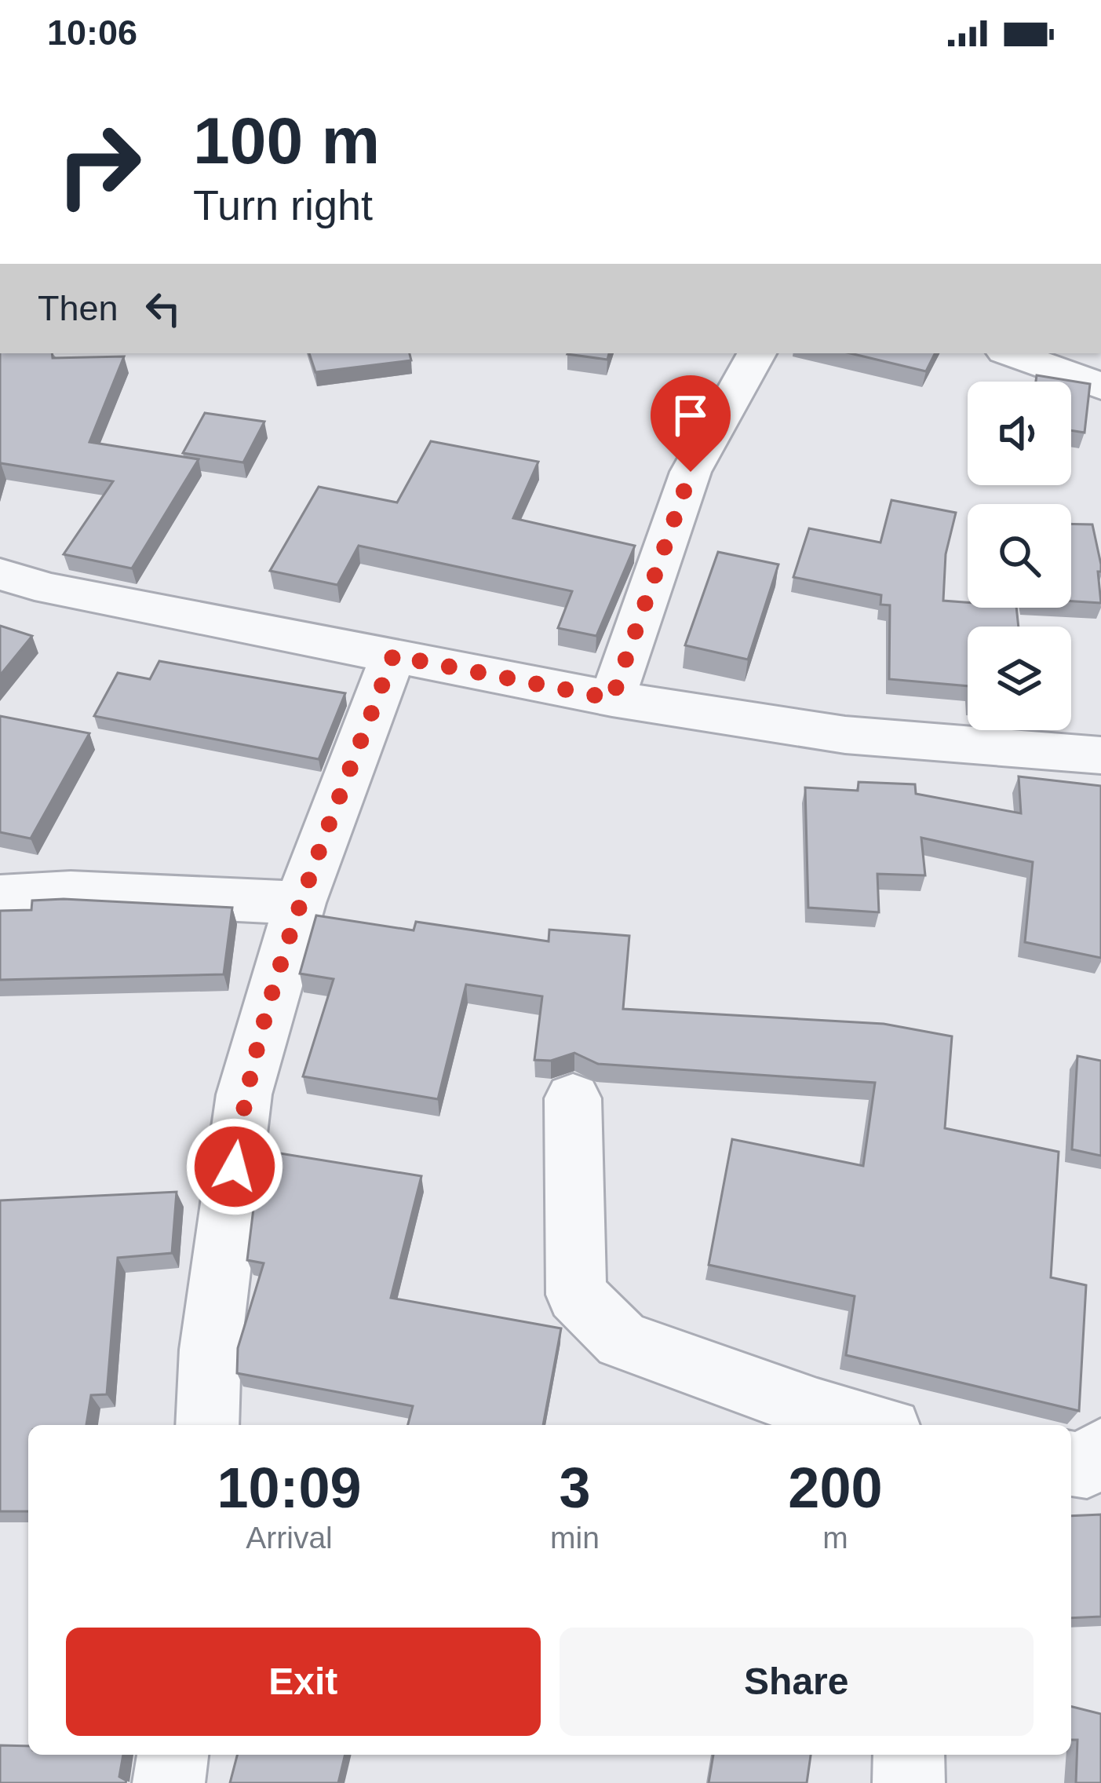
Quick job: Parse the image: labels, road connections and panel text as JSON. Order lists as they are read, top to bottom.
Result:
{
  "page": {
    "status": "10:06",
    "turn": ["100 m", "Turn right"],
    "then": "Then",
    "eta": [
      "10:09",
      "Arrival",
      "3",
      "min",
      "200",
      "m"
    ],
    "buttons": ["Exit", "Share"]
  }
}
